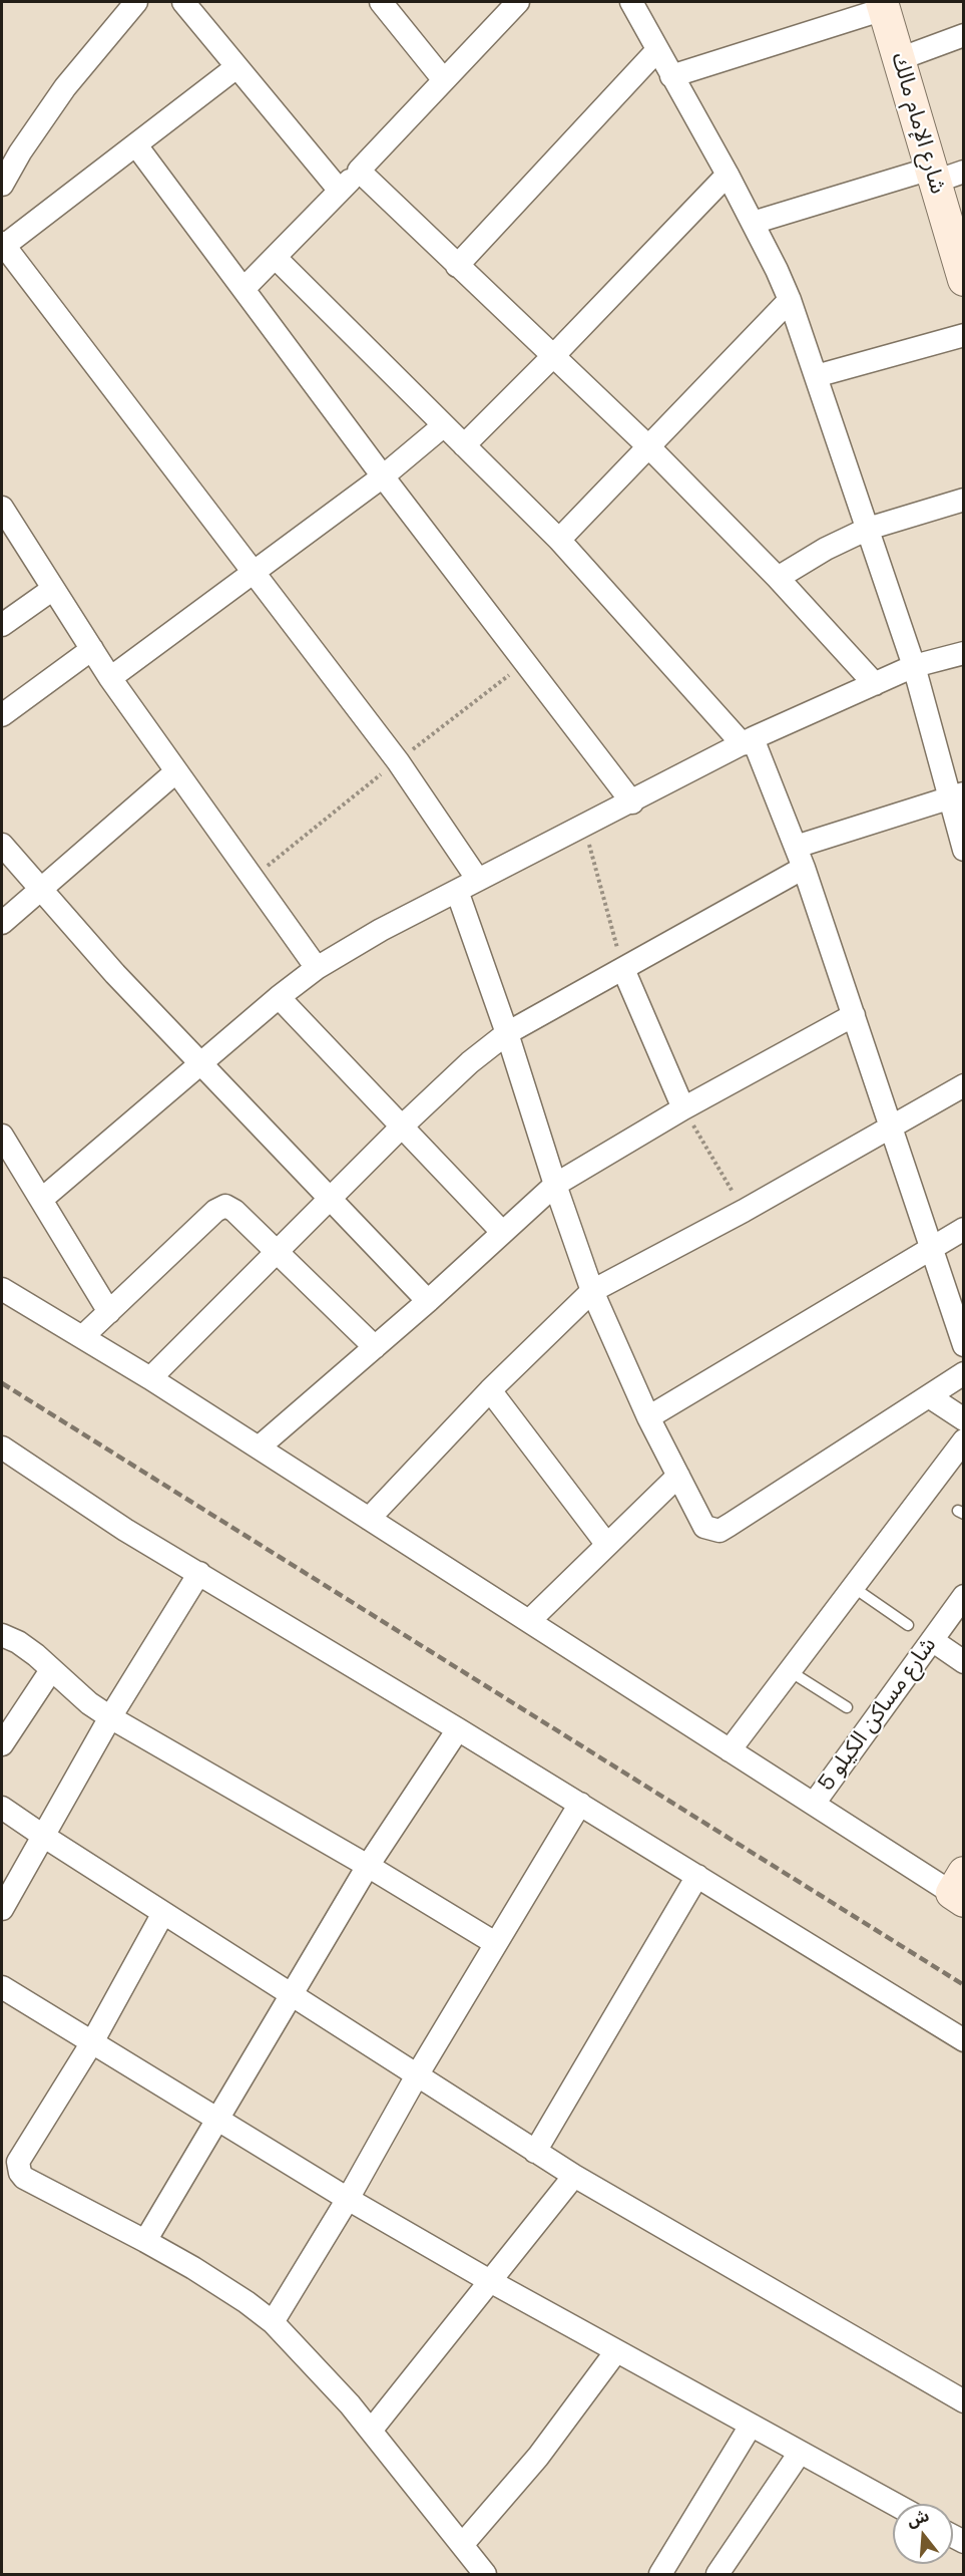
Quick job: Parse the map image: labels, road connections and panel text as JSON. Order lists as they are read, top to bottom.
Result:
{
  "streets": {
    "street": ["شارع الإمام مالك", "شارع مساكن الكيلو 5"]
  },
  "north": "top"
}
